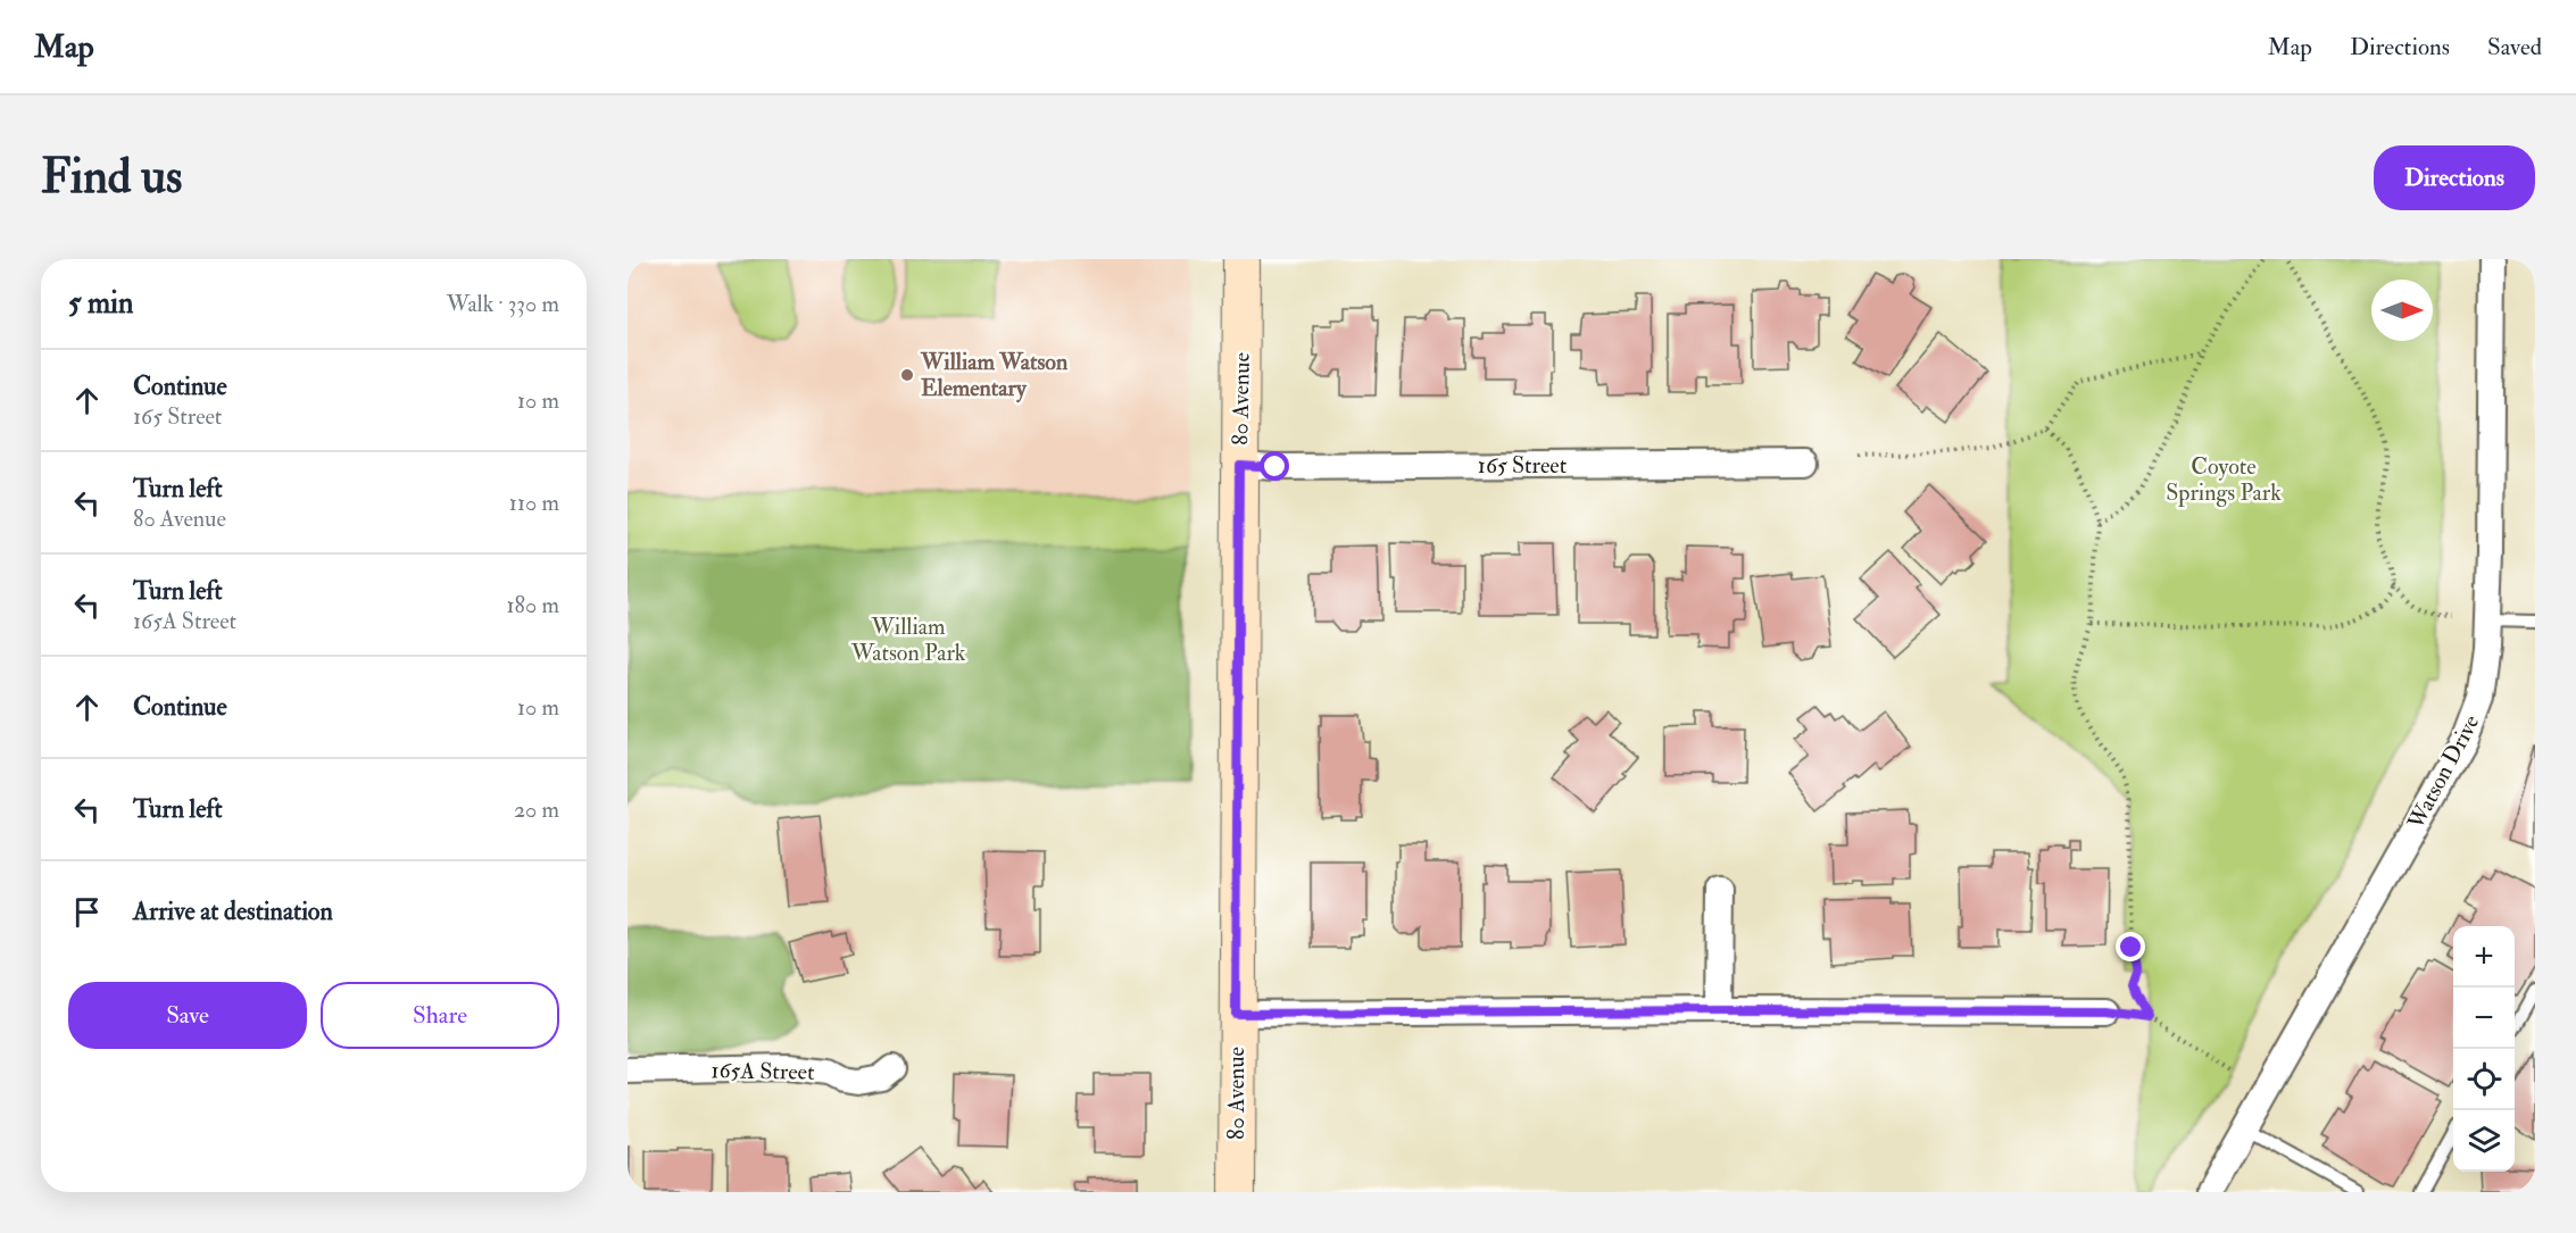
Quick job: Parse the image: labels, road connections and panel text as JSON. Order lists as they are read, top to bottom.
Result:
{
  "streets": {
    "street": [
      "80 Avenue",
      "165 Street",
      "Watson Drive",
      "165A Street"
    ]
  },
  "crossings": [
    ["80 Avenue", "165 Street"]
  ],
  "parks": ["Coyote Springs Park", "William Watson Park"],
  "places": ["William Watson Elementary"],
  "north": "right",
  "page": {
    "header": "Map",
    "nav": ["Map", "Directions", "Saved"],
    "buttons": [
      "Directions",
      ["Save", "Share"]
    ],
    "title": "Find us",
    "heading": ["5 min", "Walk · 330 m"],
    "list": [
      ["Continue", "165 Street", "10 m"],
      ["Turn left", "80 Avenue", "110 m"],
      ["Turn left", "165A Street", "180 m"],
      ["Continue", "10 m"],
      ["Turn left", "20 m"],
      "Arrive at destination"
    ],
    "map_buttons": ["+", "−"]
  }
}
